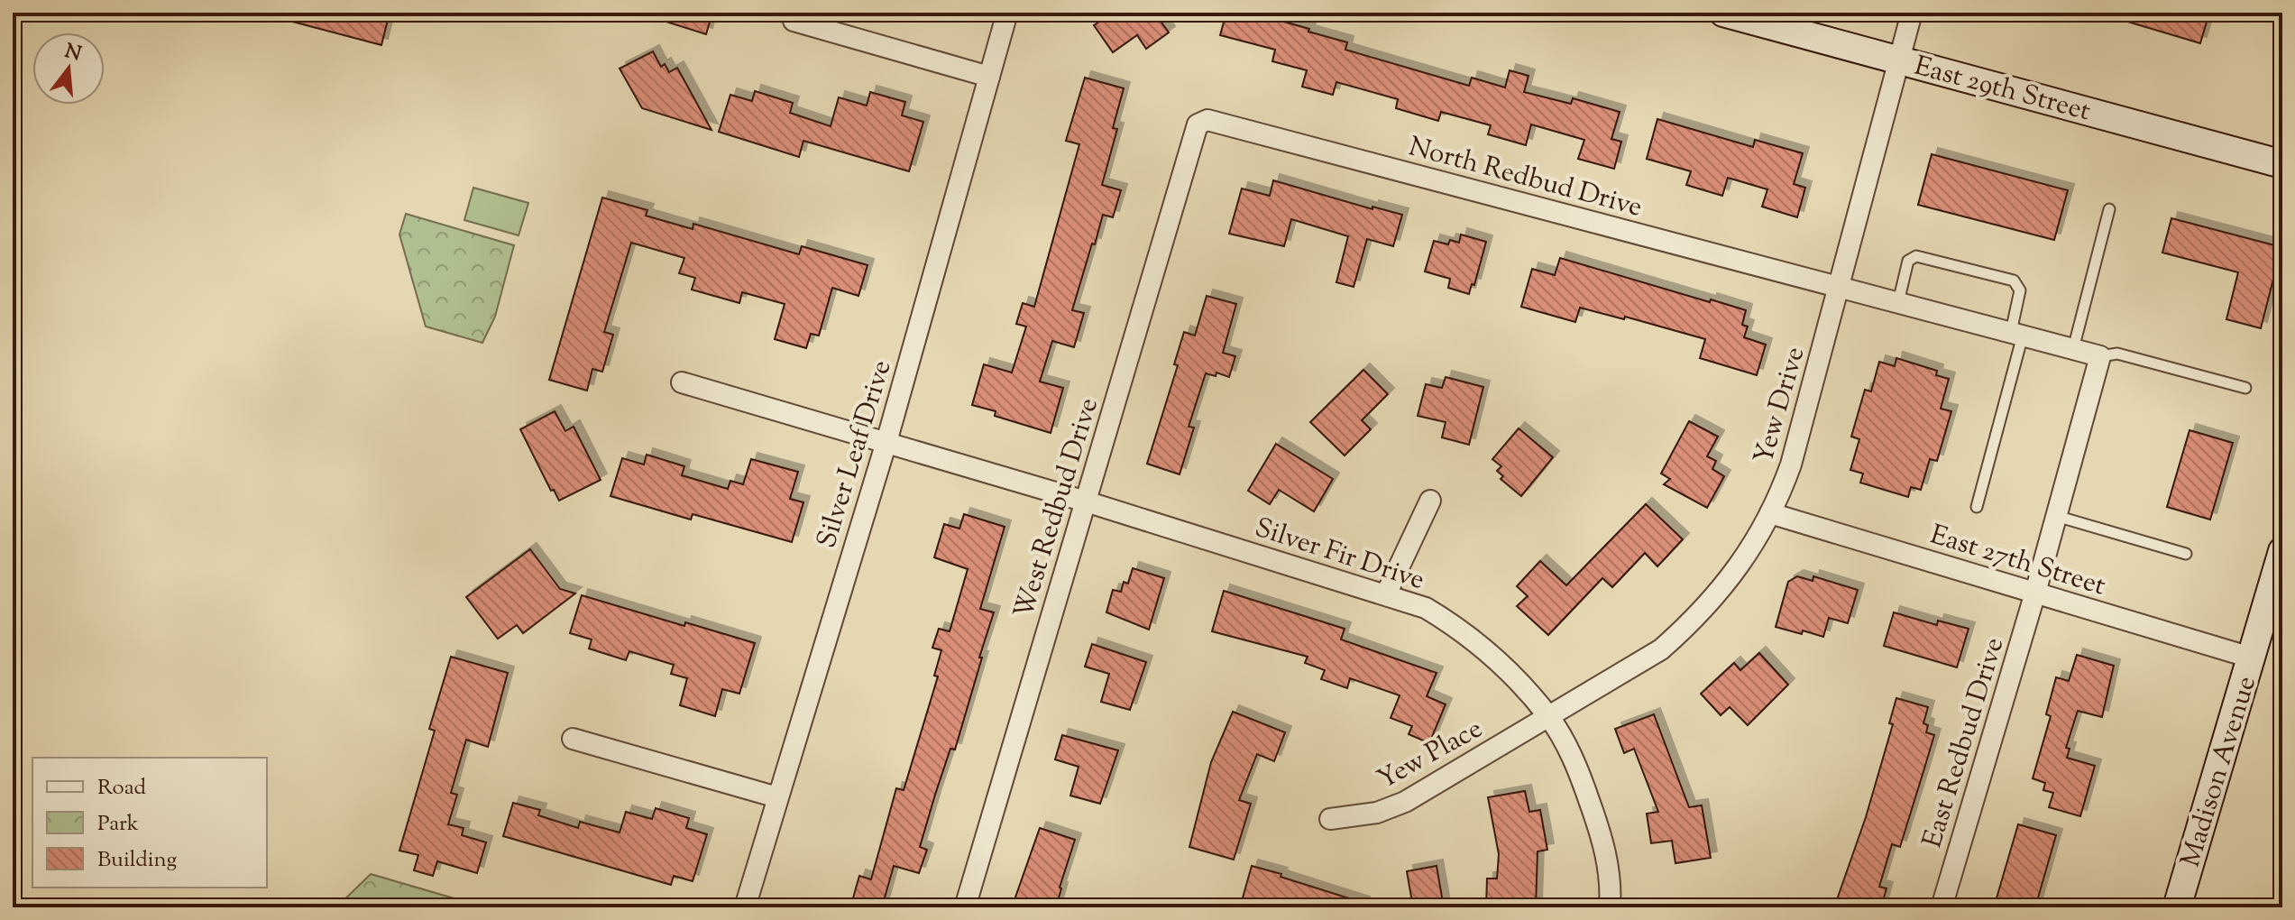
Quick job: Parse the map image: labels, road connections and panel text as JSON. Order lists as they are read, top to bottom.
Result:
{
  "streets": {
    "main road": ["East 29th Street", "Madison Avenue"],
    "street": [
      "North Redbud Drive",
      "Yew Drive",
      "Silver Leaf Drive",
      "West Redbud Drive",
      "Silver Fir Drive",
      "East 27th Street",
      "East Redbud Drive",
      "Yew Place"
    ]
  },
  "crossings": [
    ["East 29th Street", "Yew Drive"],
    ["North Redbud Drive", "Yew Drive"],
    ["North Redbud Drive", "West Redbud Drive"],
    ["North Redbud Drive", "East Redbud Drive"],
    ["Yew Drive", "Silver Fir Drive"],
    ["Yew Drive", "East 27th Street"],
    ["Yew Drive", "Yew Place"],
    ["Silver Leaf Drive", "Silver Fir Drive"],
    ["West Redbud Drive", "Silver Fir Drive"],
    ["Silver Fir Drive", "Yew Place"],
    ["East 27th Street", "East Redbud Drive"],
    ["East 27th Street", "Madison Avenue"]
  ],
  "legend": ["Road", "Park", "Building"],
  "north": "top"
}
